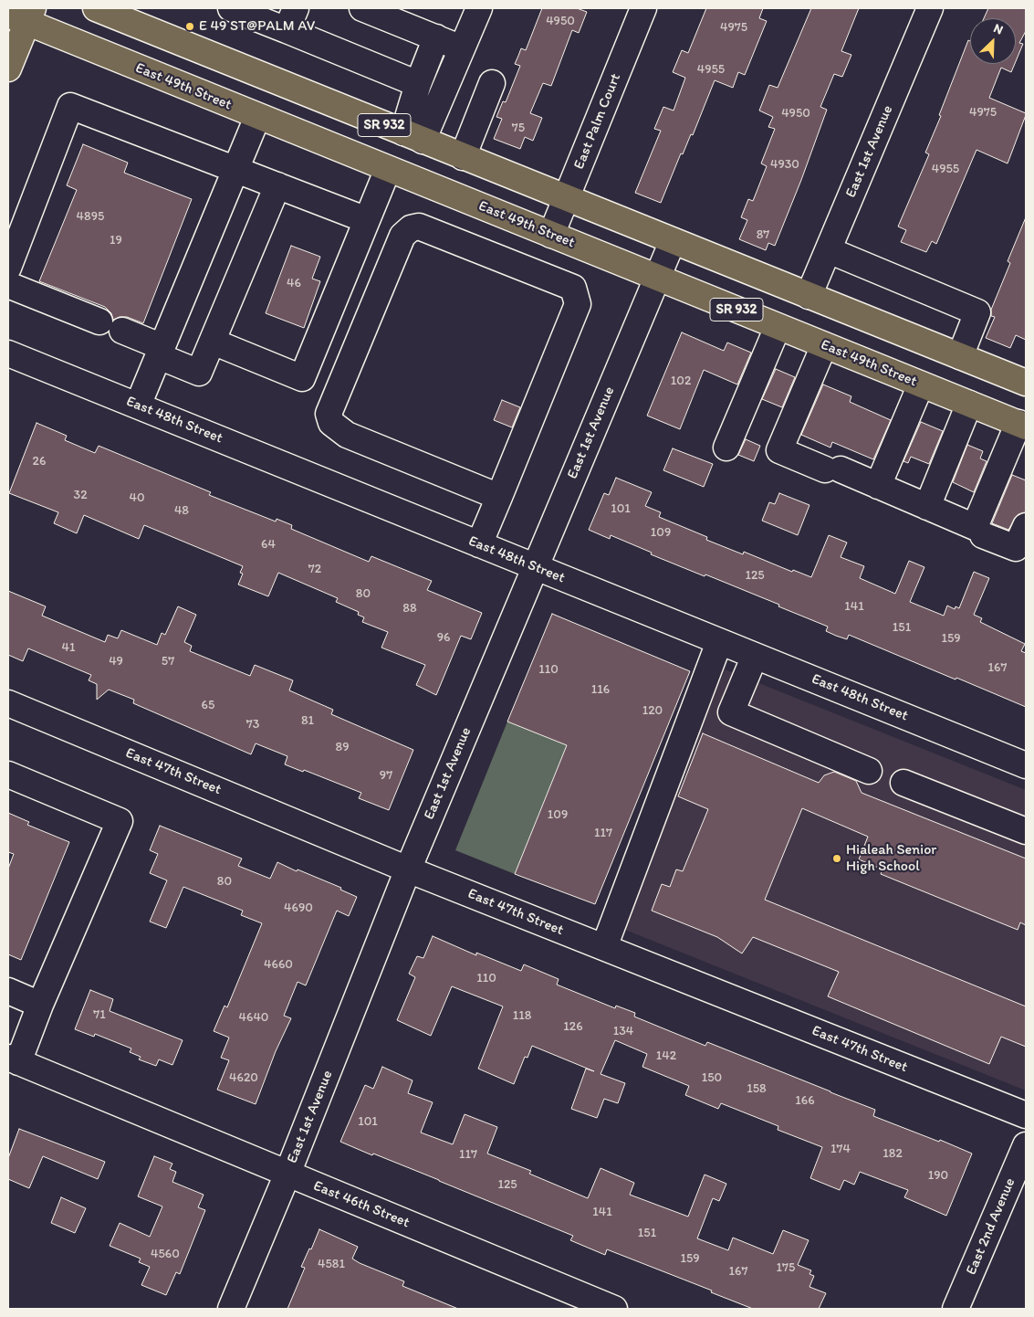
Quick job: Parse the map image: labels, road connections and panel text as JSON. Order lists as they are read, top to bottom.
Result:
{
  "streets": {
    "main road": ["East 49th Street", "SR 932"],
    "street": [
      "East Palm Court",
      "East 1st Avenue",
      "East 48th Street",
      "East 47th Street",
      "East 46th Street",
      "East 2nd Avenue"
    ]
  },
  "crossings": [
    ["East 49th Street", "East Palm Court"],
    ["East 49th Street", "East 1st Avenue"],
    ["East Palm Court", "SR 932"],
    ["SR 932", "East 1st Avenue"],
    ["East 1st Avenue", "East 48th Street"],
    ["East 1st Avenue", "East 47th Street"],
    ["East 1st Avenue", "East 46th Street"]
  ],
  "places": ["E 49 ST@PALM AV", "Hialeah Senior High School"],
  "house_numbers": [
    "4950",
    "4975",
    "4955",
    "4975",
    "4950",
    "75",
    "4930",
    "4955",
    "4895",
    "87",
    "19",
    "46",
    "102",
    "26",
    "32",
    "40",
    "101",
    "48",
    "109",
    "64",
    "72",
    "125",
    "80",
    "141",
    "88",
    "151",
    "96",
    "159",
    "41",
    "49",
    "57",
    "167",
    "110",
    "116",
    "65",
    "120",
    "81",
    "73",
    "89",
    "97",
    "109",
    "117",
    "80",
    "4690",
    "4660",
    "110",
    "71",
    "118",
    "4640",
    "126",
    "134",
    "142",
    "4620",
    "150",
    "158",
    "166",
    "101",
    "174",
    "182",
    "117",
    "190",
    "125",
    "141",
    "151",
    "4560",
    "159",
    "4581",
    "175",
    "167"
  ],
  "north": "top right"
}
